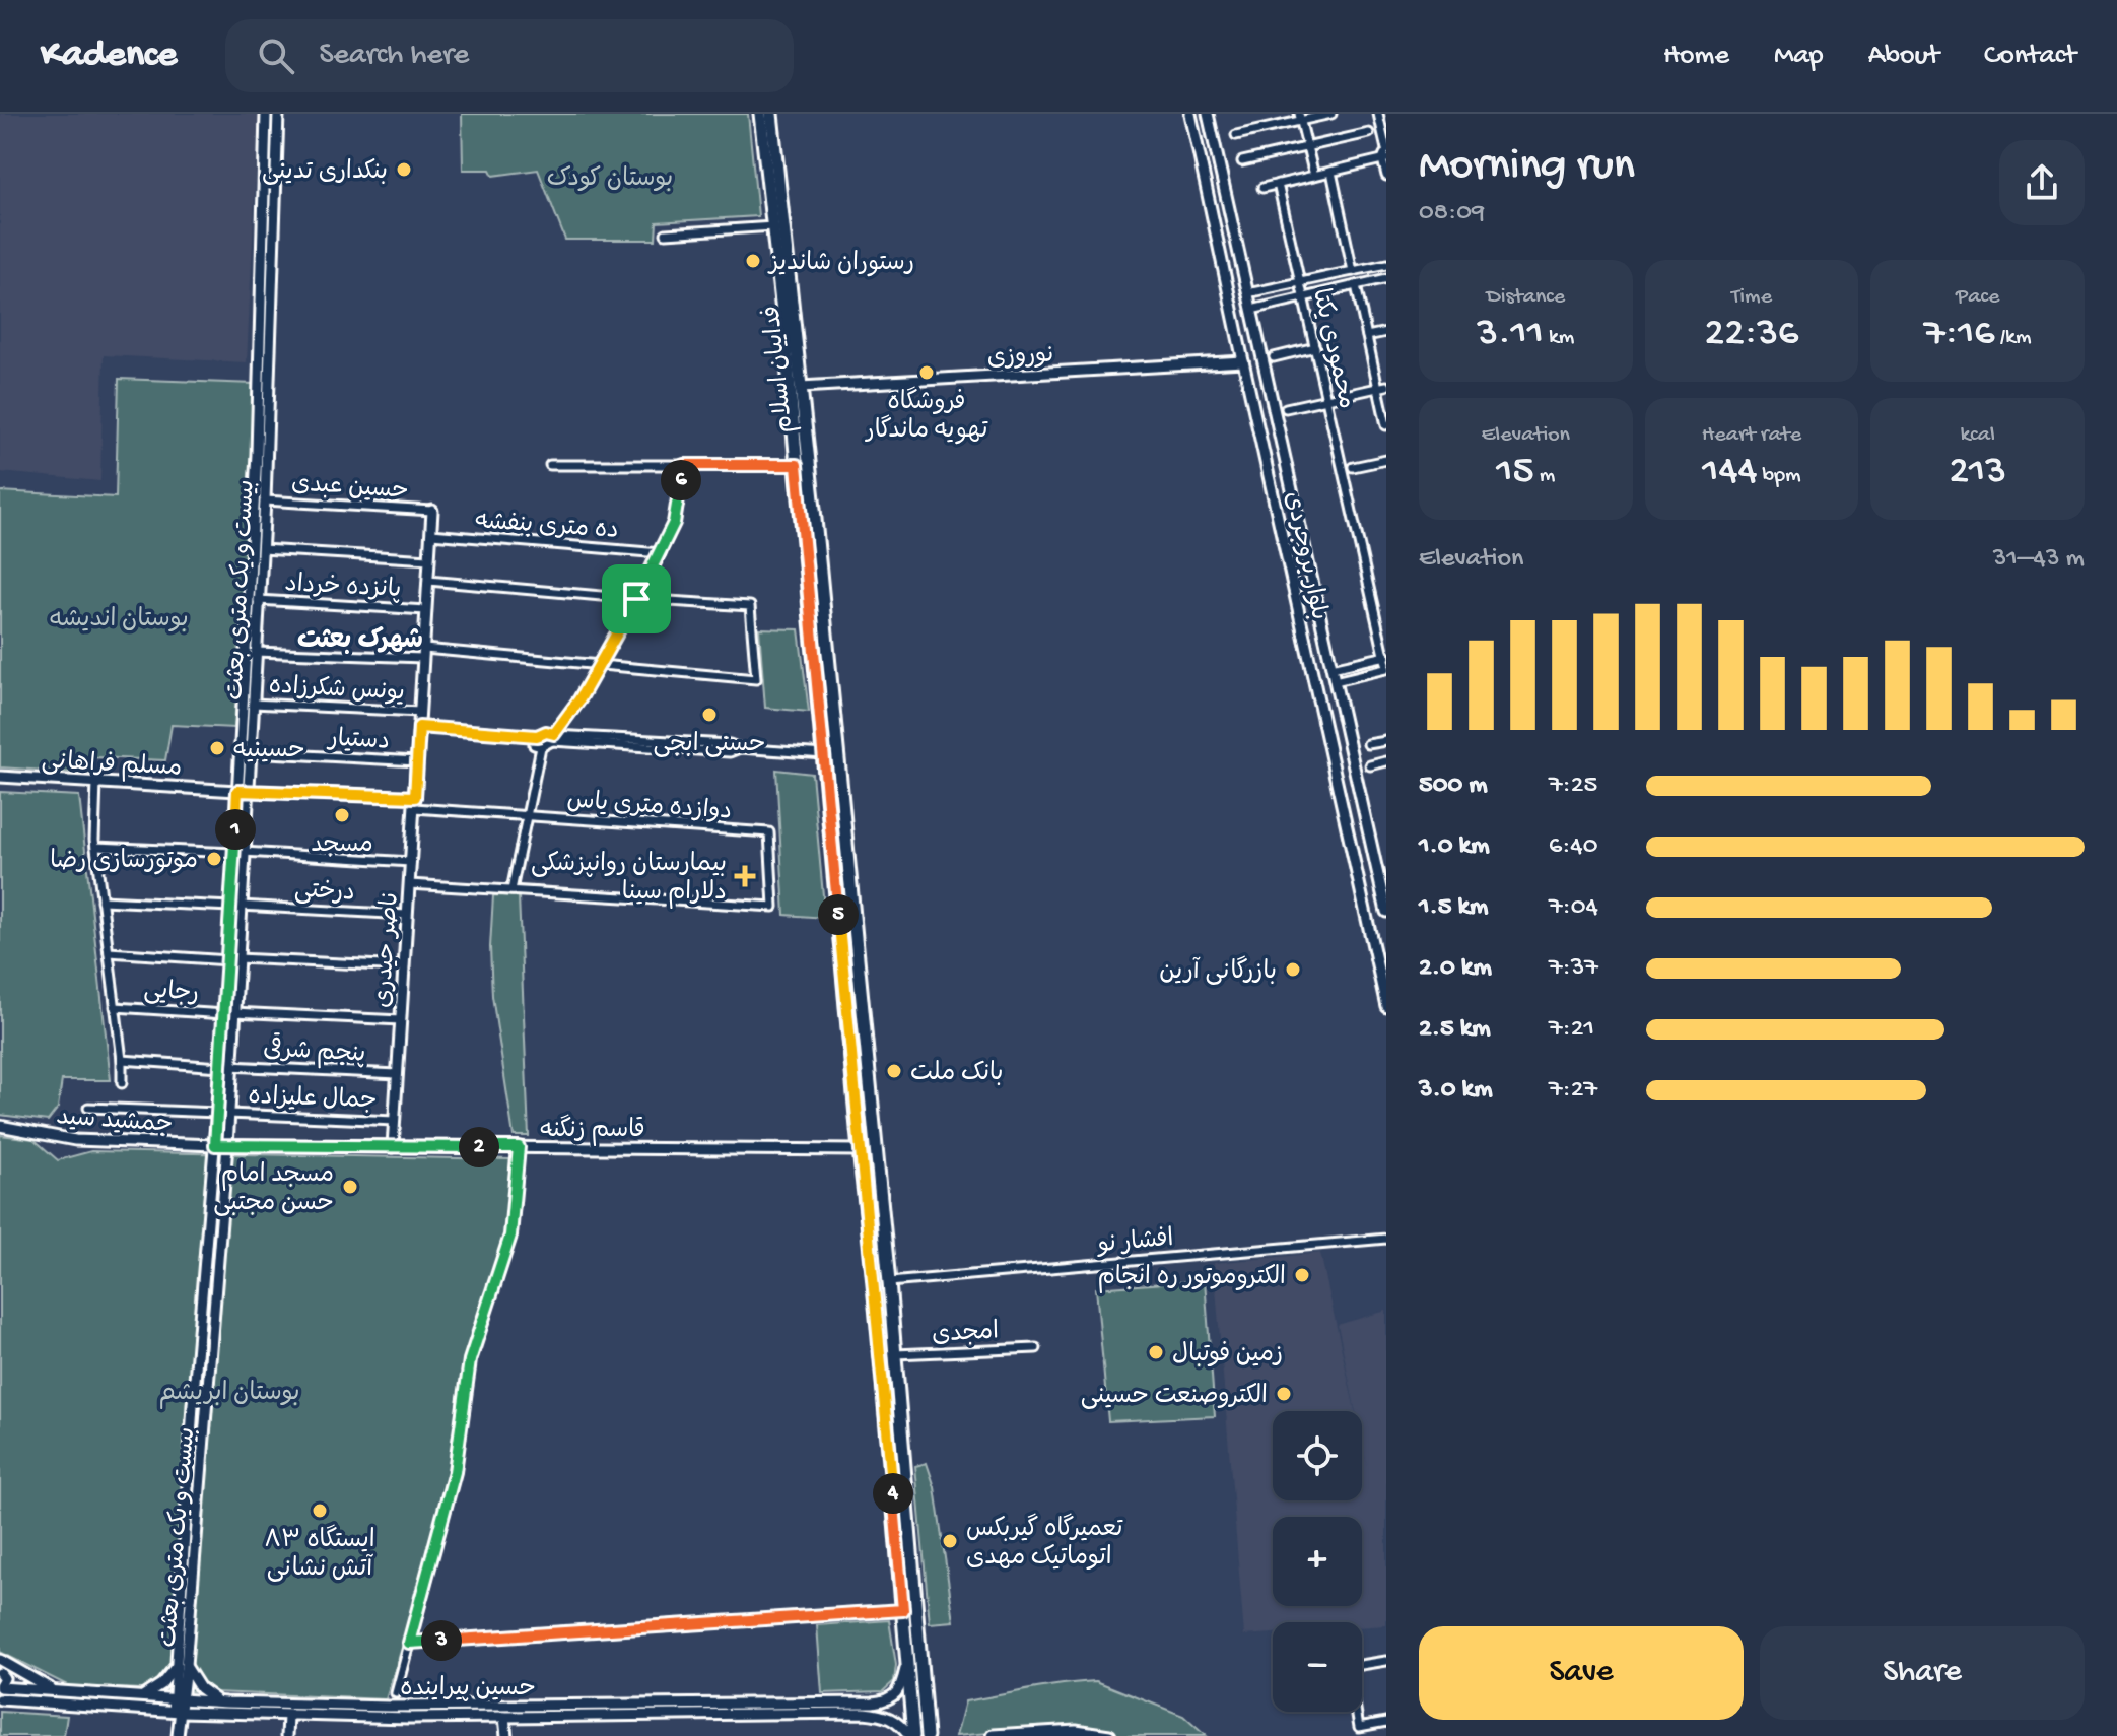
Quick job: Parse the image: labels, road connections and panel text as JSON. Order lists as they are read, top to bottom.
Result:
{
  "streets": {
    "main road": [
      "نوروزی",
      "فداییان اسلام",
      "بلوار بروجردی",
      "بیست و یک متری بعثت",
      "مسلم فراهانی",
      "ناصر حیدری",
      "جمشید سید",
      "قاسم زنگنه",
      "حسین پیراینده"
    ],
    "street": [
      "محمودی یکتا",
      "حسین عبدی",
      "ده متری بنفشه",
      "پانزده خرداد",
      "یونس شکرزاده",
      "دستیار",
      "دوازده متری یاس",
      "درختی",
      "رجایی",
      "پنجم شرقی",
      "جمال علیزاده",
      "افشار نو",
      "امجدی"
    ]
  },
  "crossings": [
    ["نوروزی", "فداییان اسلام"],
    ["نوروزی", "بلوار بروجردی"],
    ["فداییان اسلام", "قاسم زنگنه"],
    ["فداییان اسلام", "افشار نو"],
    ["فداییان اسلام", "امجدی"],
    ["حسین عبدی", "بیست و یک متری بعثت"],
    ["حسین عبدی", "ناصر حیدری"],
    ["ده متری بنفشه", "ناصر حیدری"],
    ["پانزده خرداد", "بیست و یک متری بعثت"],
    ["پانزده خرداد", "ناصر حیدری"],
    ["بیست و یک متری بعثت", "یونس شکرزاده"],
    ["بیست و یک متری بعثت", "دستیار"],
    ["بیست و یک متری بعثت", "مسلم فراهانی"],
    ["بیست و یک متری بعثت", "درختی"],
    ["بیست و یک متری بعثت", "رجایی"],
    ["بیست و یک متری بعثت", "پنجم شرقی"],
    ["بیست و یک متری بعثت", "جمال علیزاده"],
    ["بیست و یک متری بعثت", "جمشید سید"],
    ["بیست و یک متری بعثت", "قاسم زنگنه"],
    ["بیست و یک متری بعثت", "حسین پیراینده"],
    ["یونس شکرزاده", "ناصر حیدری"],
    ["دستیار", "ناصر حیدری"],
    ["مسلم فراهانی", "دوازده متری یاس"],
    ["مسلم فراهانی", "ناصر حیدری"],
    ["دوازده متری یاس", "ناصر حیدری"],
    ["درختی", "ناصر حیدری"],
    ["ناصر حیدری", "رجایی"],
    ["ناصر حیدری", "پنجم شرقی"],
    ["ناصر حیدری", "جمال علیزاده"],
    ["ناصر حیدری", "قاسم زنگنه"],
    ["جمشید سید", "قاسم زنگنه"]
  ],
  "districts": ["شهرک بعثت"],
  "parks": ["بوستان کودک", "بوستان اندیشه", "بوستان ابریشم"],
  "places": {
    "other": [
      "بنکداری تدینی",
      "رستوران شاندیز",
      "فروشگاه تهویه ماندگار",
      "حسنی ابجی",
      "حسینیه",
      "مسجد",
      "موتورسازی رضا",
      "بازرگانی آرین",
      "بانک ملت",
      "مسجد امام حسن مجتبی",
      "الکتروموتور ره انجام",
      "زمین فوتبال",
      "الکتروصنعت حسینی",
      "ایستگاه ۸۳ آتش نشانی",
      "تعمیرگاه گیربکس اتوماتیک مهدی"
    ],
    "health": ["بیمارستان روانپزشکی دلارام سینا"]
  },
  "page": {
    "header": "Kadence",
    "search": "Search here",
    "nav": [
      "Home",
      "Map",
      "About",
      "Contact"
    ],
    "heading": ["Morning run", "08:09"],
    "stats": [
      ["Distance", "3.11 km"],
      ["Time", "22:36"],
      ["Pace", "7:16 /km"],
      ["Elevation", "15 m"],
      ["Heart rate", "144 bpm"],
      ["kcal", "213"]
    ],
    "pins": [
      "6",
      "1",
      "5",
      "2",
      "4",
      "3"
    ],
    "chart": ["Elevation", "31–43 m"],
    "list": [
      {
        "name": "500 m",
        "note": "7:25"
      },
      {
        "name": "1.0 km",
        "note": "6:40"
      },
      {
        "name": "1.5 km",
        "note": "7:04"
      },
      {
        "name": "2.0 km",
        "note": "7:37"
      },
      {
        "name": "2.5 km",
        "note": "7:21"
      },
      {
        "name": "3.0 km",
        "note": "7:27"
      }
    ],
    "map_buttons": ["+", "−"],
    "buttons": ["Save", "Share"]
  }
}
